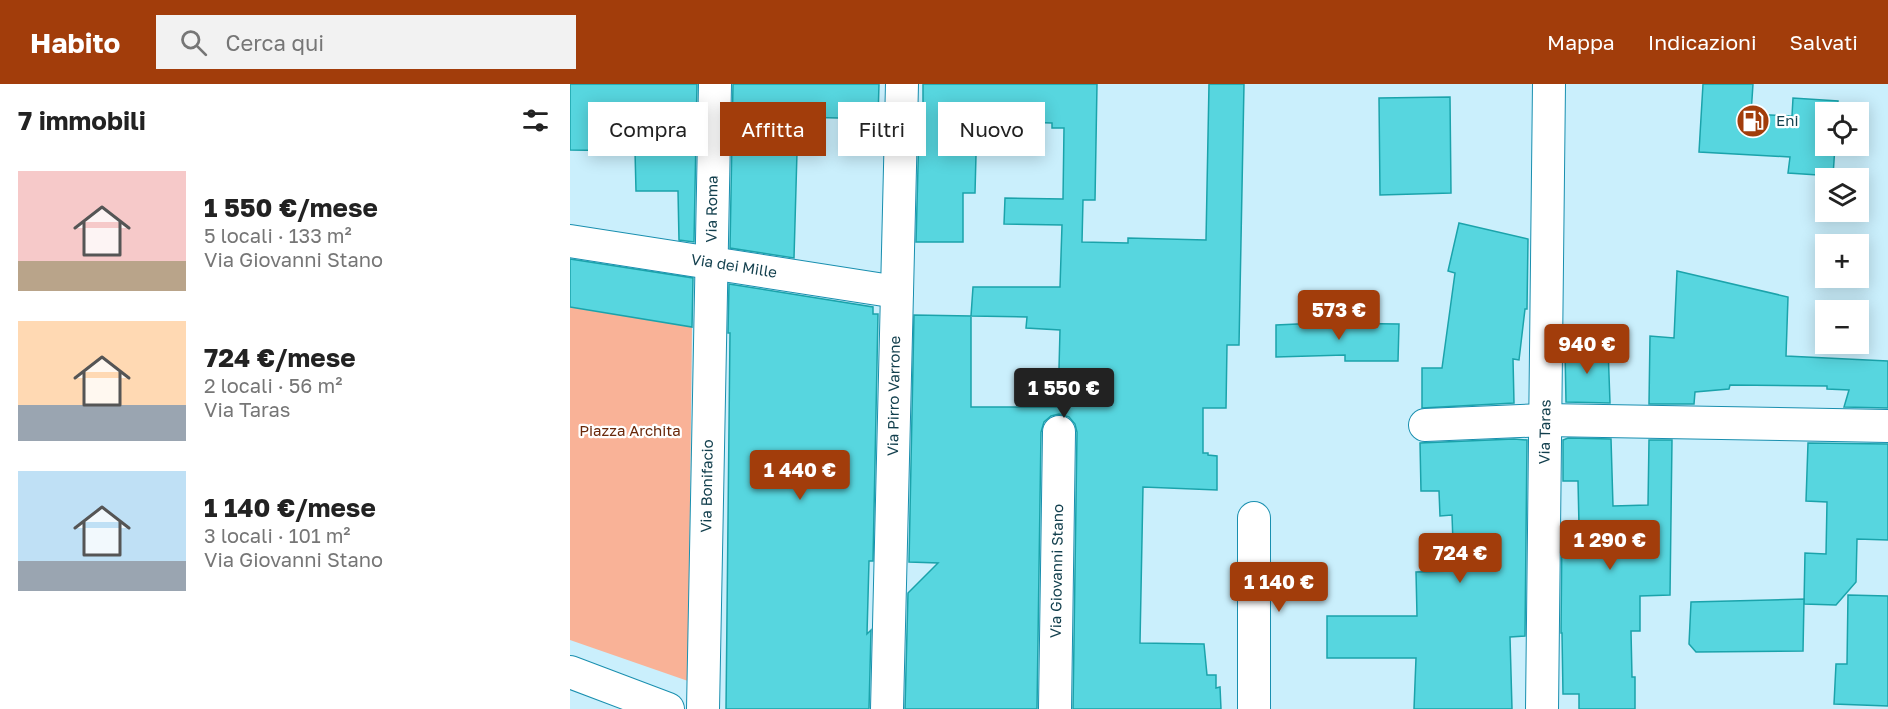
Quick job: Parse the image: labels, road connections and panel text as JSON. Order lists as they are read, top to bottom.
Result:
{
  "streets": {
    "street": [
      "Via Roma",
      "Via dei Mille",
      "Via Pirro Varrone",
      "Via Taras",
      "Via Bonifacio",
      "Via Giovanni Stano"
    ]
  },
  "crossings": [
    ["Via Roma", "Via dei Mille"],
    ["Via Roma", "Via Bonifacio"],
    ["Via dei Mille", "Via Pirro Varrone"],
    ["Via dei Mille", "Via Bonifacio"]
  ],
  "parks": ["Piazza Archita"],
  "places": {
    "fuel station": ["Eni"]
  },
  "page": {
    "header": "Habito",
    "search": "Cerca qui",
    "nav": ["Mappa", "Indicazioni", "Salvati"],
    "heading": "7 immobili",
    "map_buttons": ["+", "−"],
    "chip": [
      "Compra",
      "Affitta",
      "Filtri",
      "Nuovo"
    ],
    "list": [
      {
        "name": "1 550 €/mese",
        "note": "5 locali · 133 m² · Via Giovanni Stano"
      },
      {
        "name": "724 €/mese",
        "note": "2 locali · 56 m² · Via Taras"
      },
      {
        "name": "1 140 €/mese",
        "note": "3 locali · 101 m² · Via Giovanni Stano"
      }
    ],
    "price": [
      "573 €",
      "940 €",
      "1 550 €",
      "1 440 €",
      "1 290 €",
      "724 €",
      "1 140 €"
    ]
  }
}
